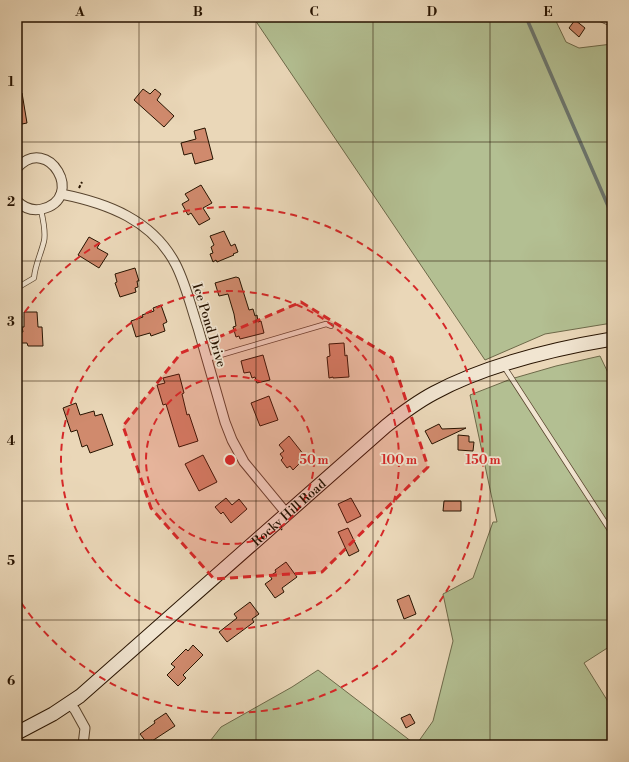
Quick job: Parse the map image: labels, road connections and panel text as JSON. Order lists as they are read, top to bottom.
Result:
{
  "streets": {
    "main road": ["Rocky Hill Road"],
    "street": ["Ice Pond Drive"]
  },
  "crossings": [
    ["Ice Pond Drive", "Rocky Hill Road"]
  ],
  "grid": {
    "columns": [
      "A",
      "B",
      "C",
      "D",
      "E"
    ],
    "rows": [
      "1",
      "2",
      "3",
      "4",
      "5",
      "6"
    ]
  },
  "rings": ["50 m", "100 m", "150 m"]
}
